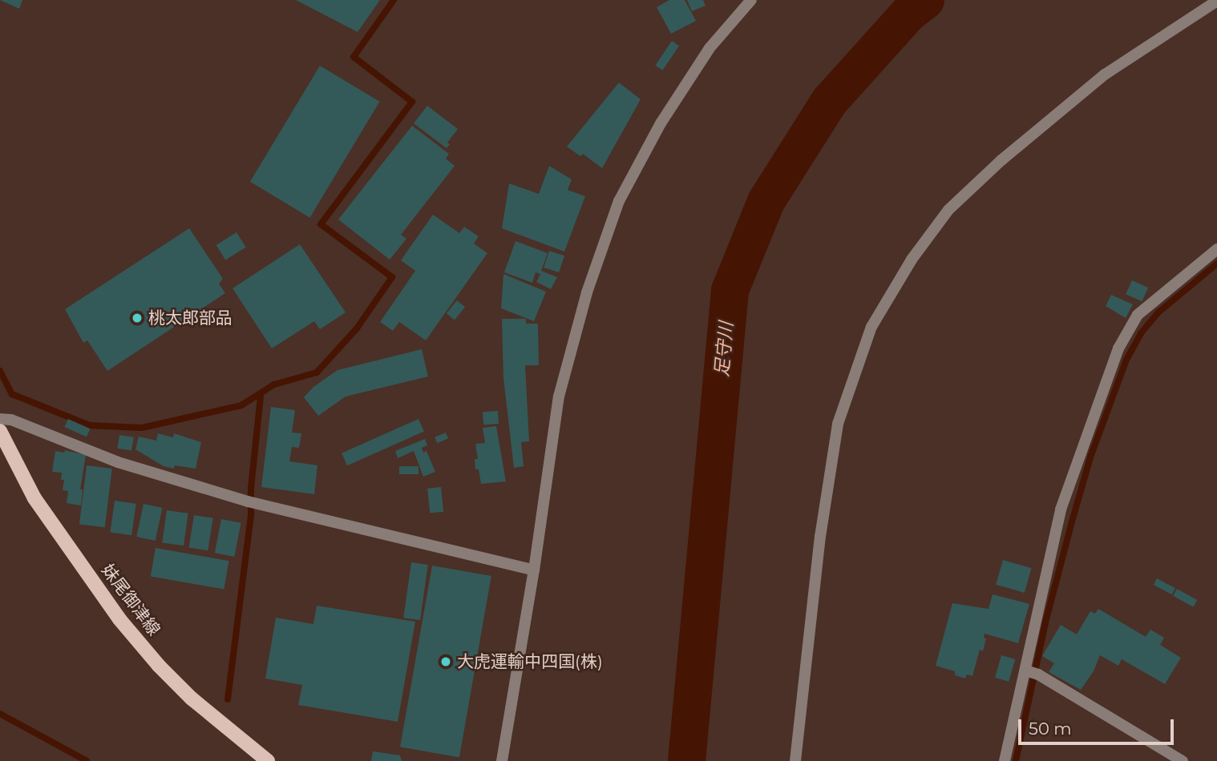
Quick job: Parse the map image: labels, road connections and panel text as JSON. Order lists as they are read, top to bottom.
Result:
{
  "streets": {
    "main road": ["妹尾御津線"]
  },
  "water": ["足守川"],
  "places": ["桃太郎部品", "大虎運輸中四国(株)"],
  "scale_bar": "50 m"
}
